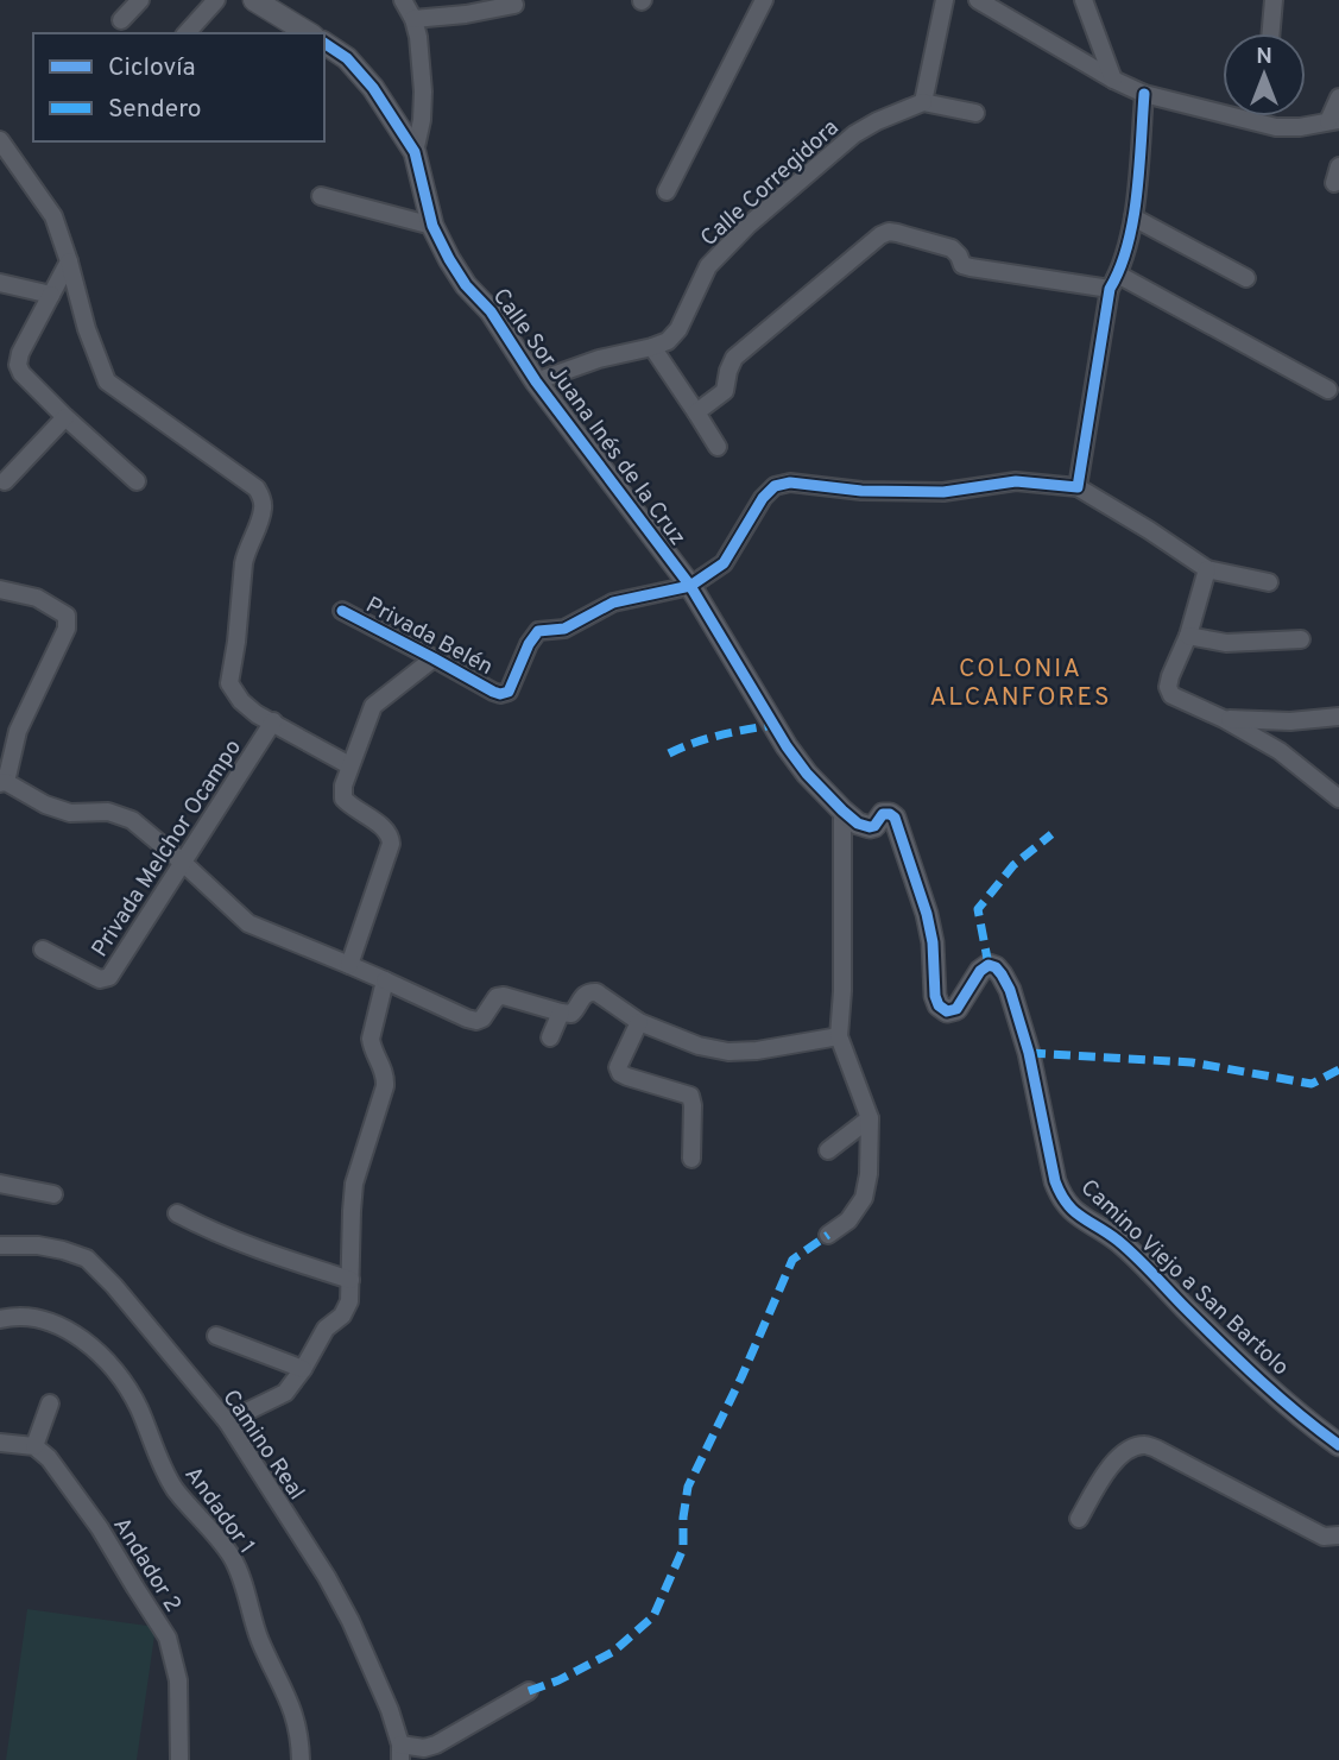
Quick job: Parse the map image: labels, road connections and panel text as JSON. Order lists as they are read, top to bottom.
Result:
{
  "streets": {
    "street": [
      "Calle Corregidora",
      "Calle Sor Juana Inés de la Cruz",
      "Privada Belén",
      "Privada Melchor Ocampo",
      "Camino Viejo a San Bartolo",
      "Camino Real",
      "Andador 1",
      "Andador 2"
    ]
  },
  "crossings": [
    ["Calle Corregidora", "Calle Sor Juana Inés de la Cruz"],
    ["Calle Sor Juana Inés de la Cruz", "Privada Belén"],
    ["Calle Sor Juana Inés de la Cruz", "Camino Viejo a San Bartolo"]
  ],
  "districts": ["COLONIA ALCANFORES"],
  "legend": ["Ciclovía", "Sendero"],
  "north": "top"
}
